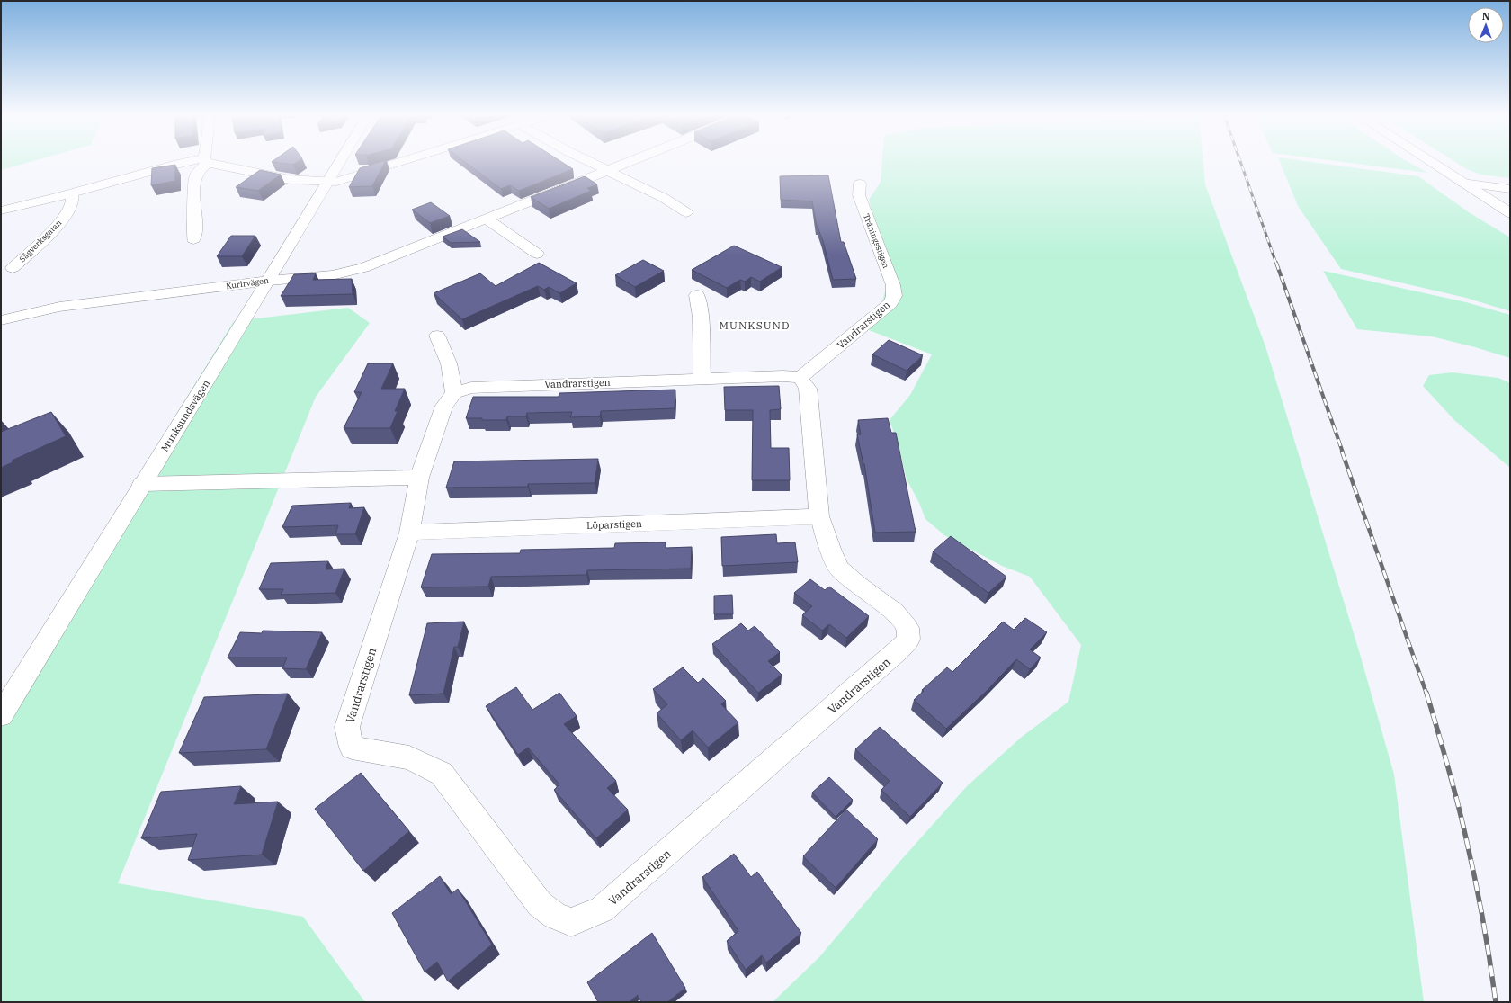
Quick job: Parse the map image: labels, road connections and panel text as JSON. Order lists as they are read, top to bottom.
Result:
{
  "streets": {
    "street": [
      "Sågverksgatan",
      "Träningsstigen",
      "Kurirvägen",
      "Vandrarstigen",
      "Munksundsvägen",
      "Löparstigen"
    ]
  },
  "crossings": [
    ["Träningsstigen", "Vandrarstigen"],
    ["Kurirvägen", "Munksundsvägen"],
    ["Vandrarstigen", "Löparstigen"]
  ],
  "districts": ["MUNKSUND"],
  "north": "top"
}
